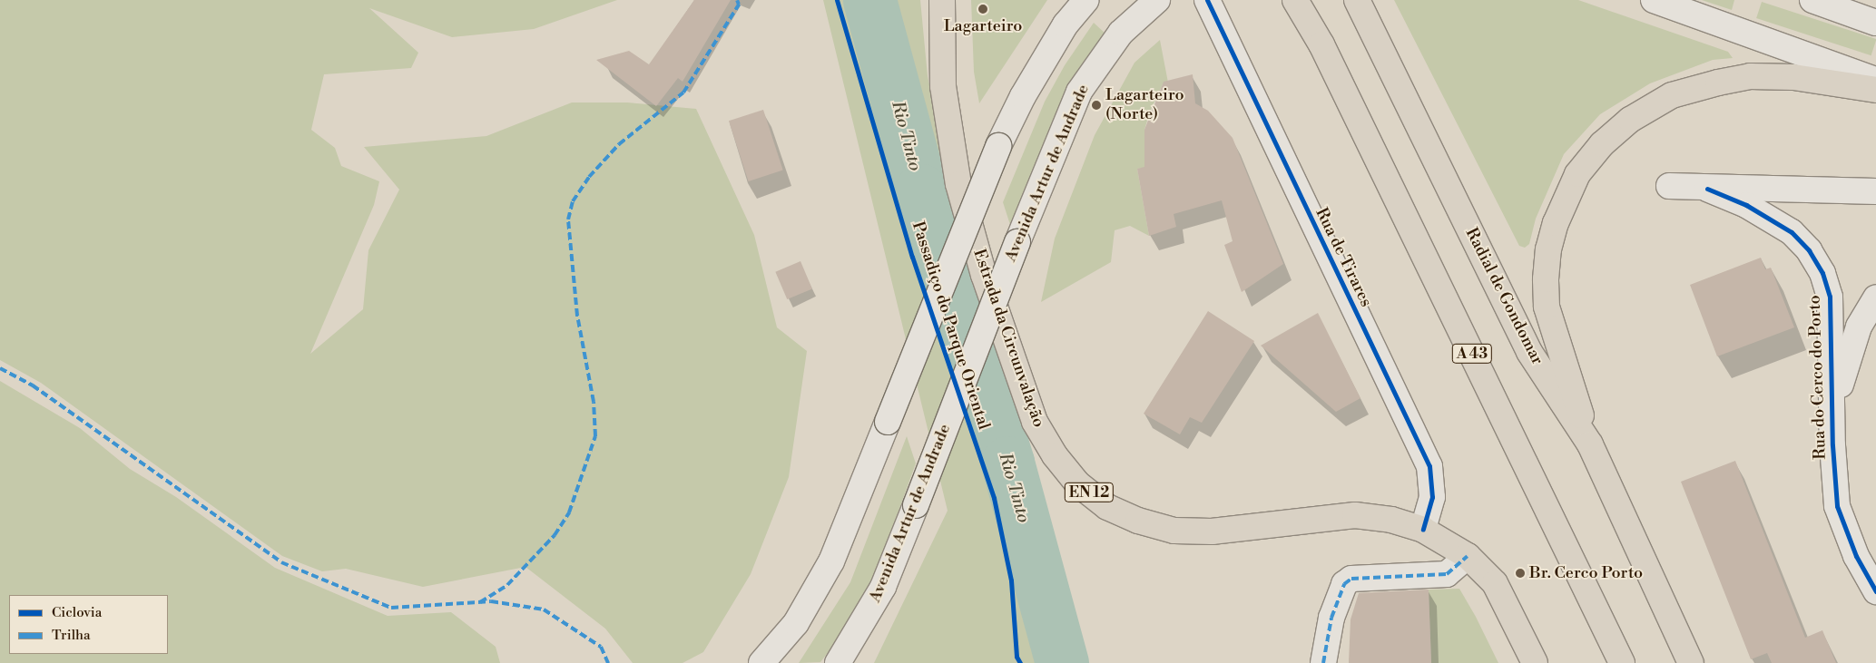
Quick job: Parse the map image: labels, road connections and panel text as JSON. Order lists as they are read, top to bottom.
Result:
{
  "streets": {
    "main road": [
      "Avenida Artur de Andrade",
      "Rua de Tirares",
      "Radial de Gondomar",
      "Estrada da Circunvalação",
      "A 43",
      "Rua do Cerco do Porto",
      "EN 12"
    ],
    "cycle path": ["Passadiço do Parque Oriental"]
  },
  "crossings": [
    ["Rua de Tirares", "Estrada da Circunvalação"]
  ],
  "water": ["Rio Tinto"],
  "places": ["Lagarteiro", "Lagarteiro (Norte)", "Br. Cerco Porto"],
  "legend": ["Ciclovia", "Trilha"]
}
